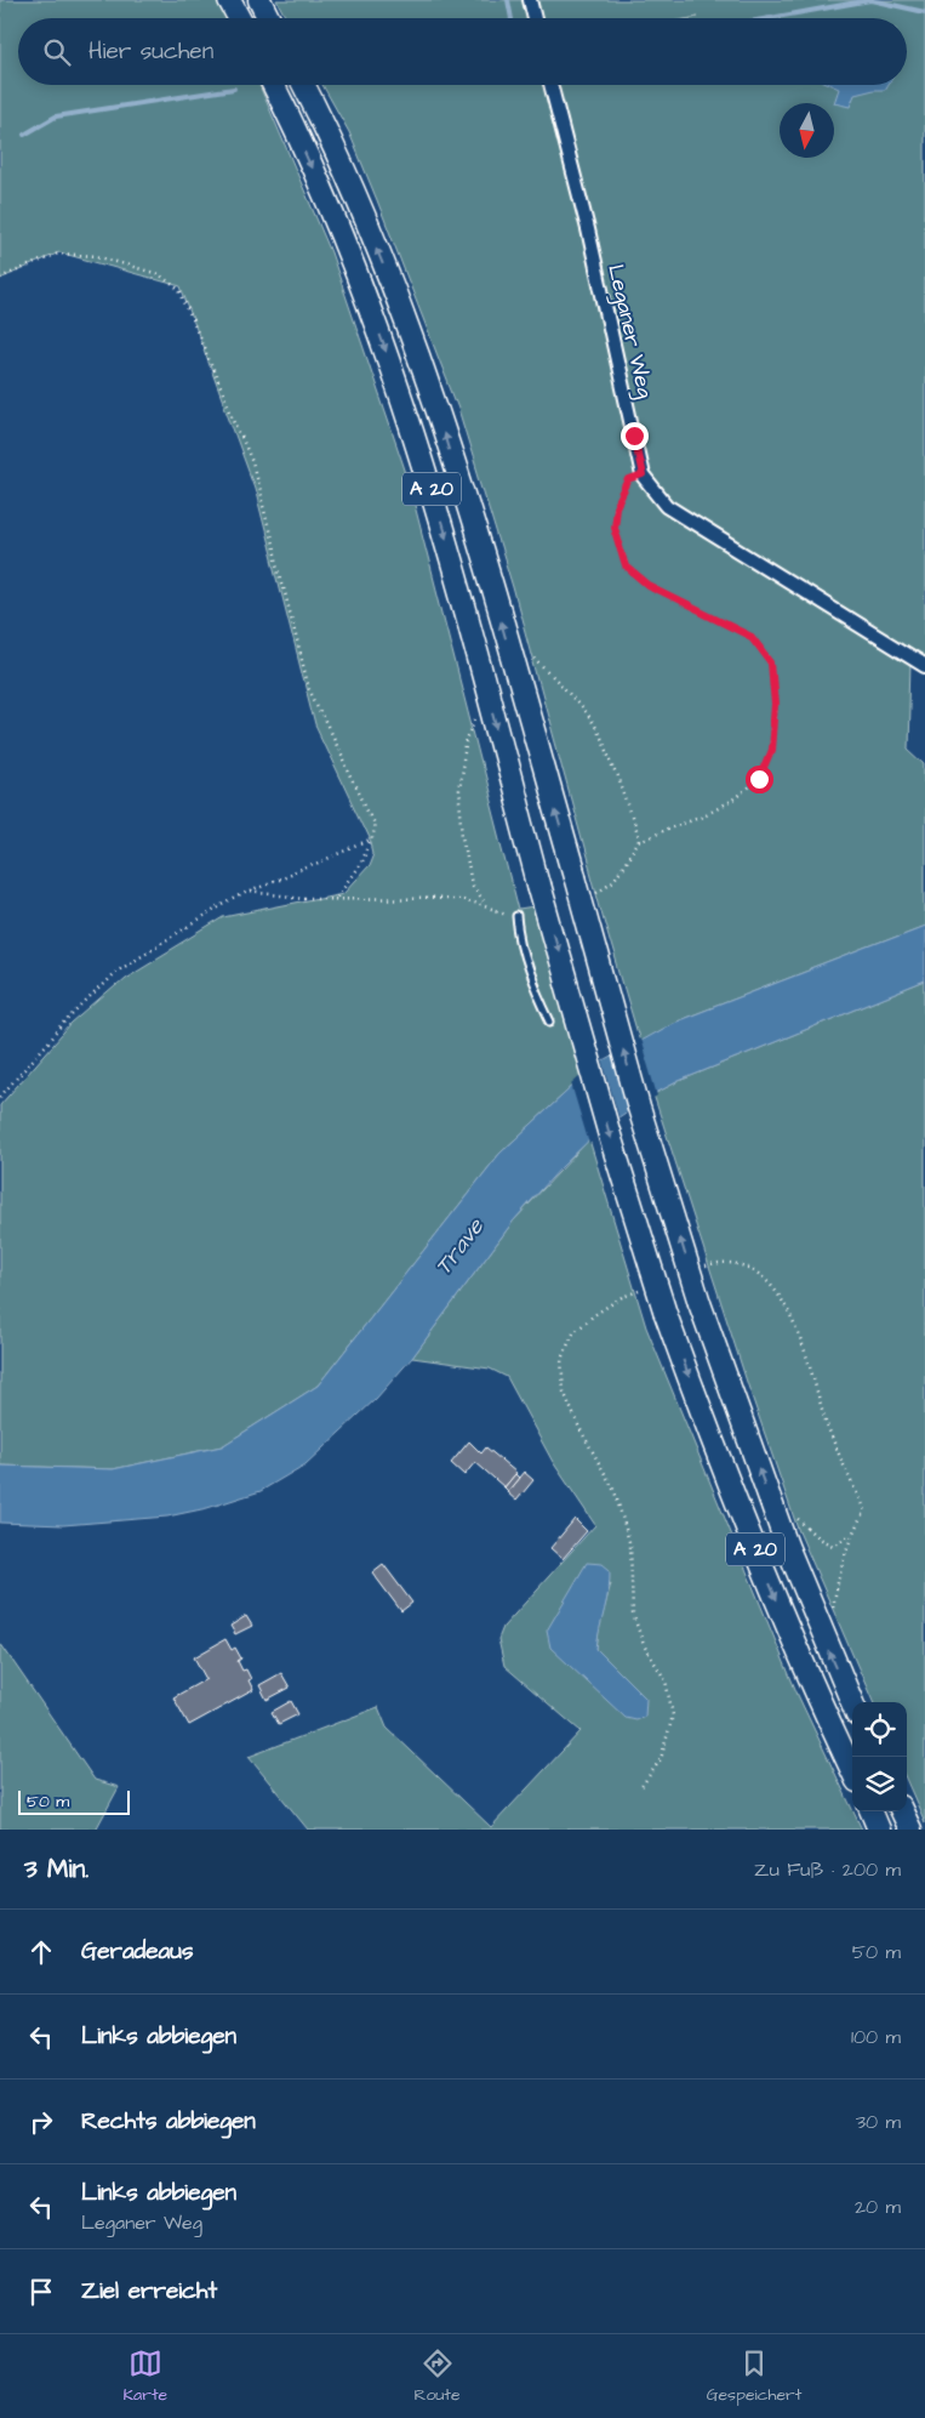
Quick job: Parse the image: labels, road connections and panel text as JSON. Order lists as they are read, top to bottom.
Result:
{
  "streets": {
    "highway": ["A 20"],
    "street": ["Leganer Weg"]
  },
  "water": ["Trave"],
  "scale_bar": "50 m",
  "north": "bottom",
  "page": {
    "search": "Hier suchen",
    "scale": "50 m",
    "heading": ["3 Min.", "Zu Fuß · 200 m"],
    "list": [
      ["Geradeaus", "50 m"],
      ["Links abbiegen", "100 m"],
      ["Rechts abbiegen", "30 m"],
      ["Links abbiegen", "Leganer Weg", "20 m"],
      "Ziel erreicht"
    ],
    "nav": ["Karte", "Route", "Gespeichert"]
  }
}
